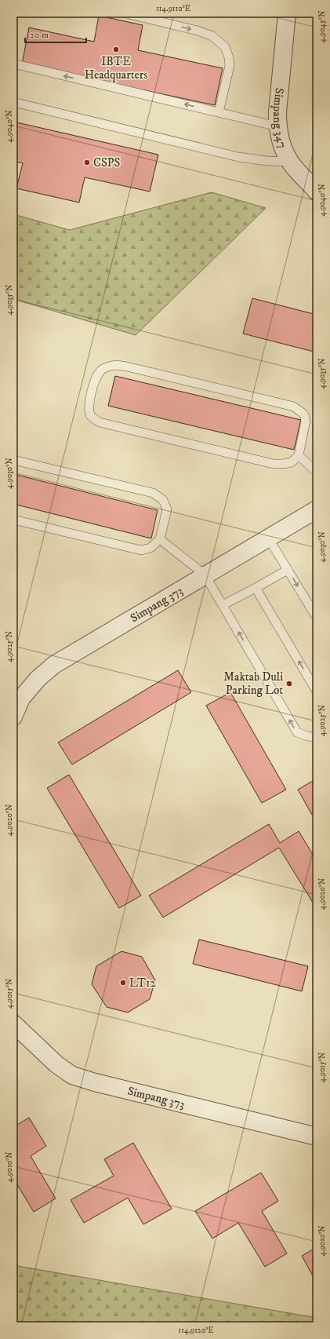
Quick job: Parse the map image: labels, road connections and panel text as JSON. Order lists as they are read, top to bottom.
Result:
{
  "streets": {
    "street": ["Simpang 347", "Simpang 373"]
  },
  "places": [
    "IBTE Headquarters",
    "CSPS",
    "Maktab Duli Parking Lot",
    "LT12"
  ],
  "scale_bar": "20 m",
  "coordinates": [
    "114.9110°E",
    "4.9045°N",
    "4.9040°N",
    "4.9035°N",
    "4.9030°N",
    "4.9025°N",
    "4.9020°N",
    "4.9015°N",
    "4.9010°N",
    "114.9120°E"
  ]
}
